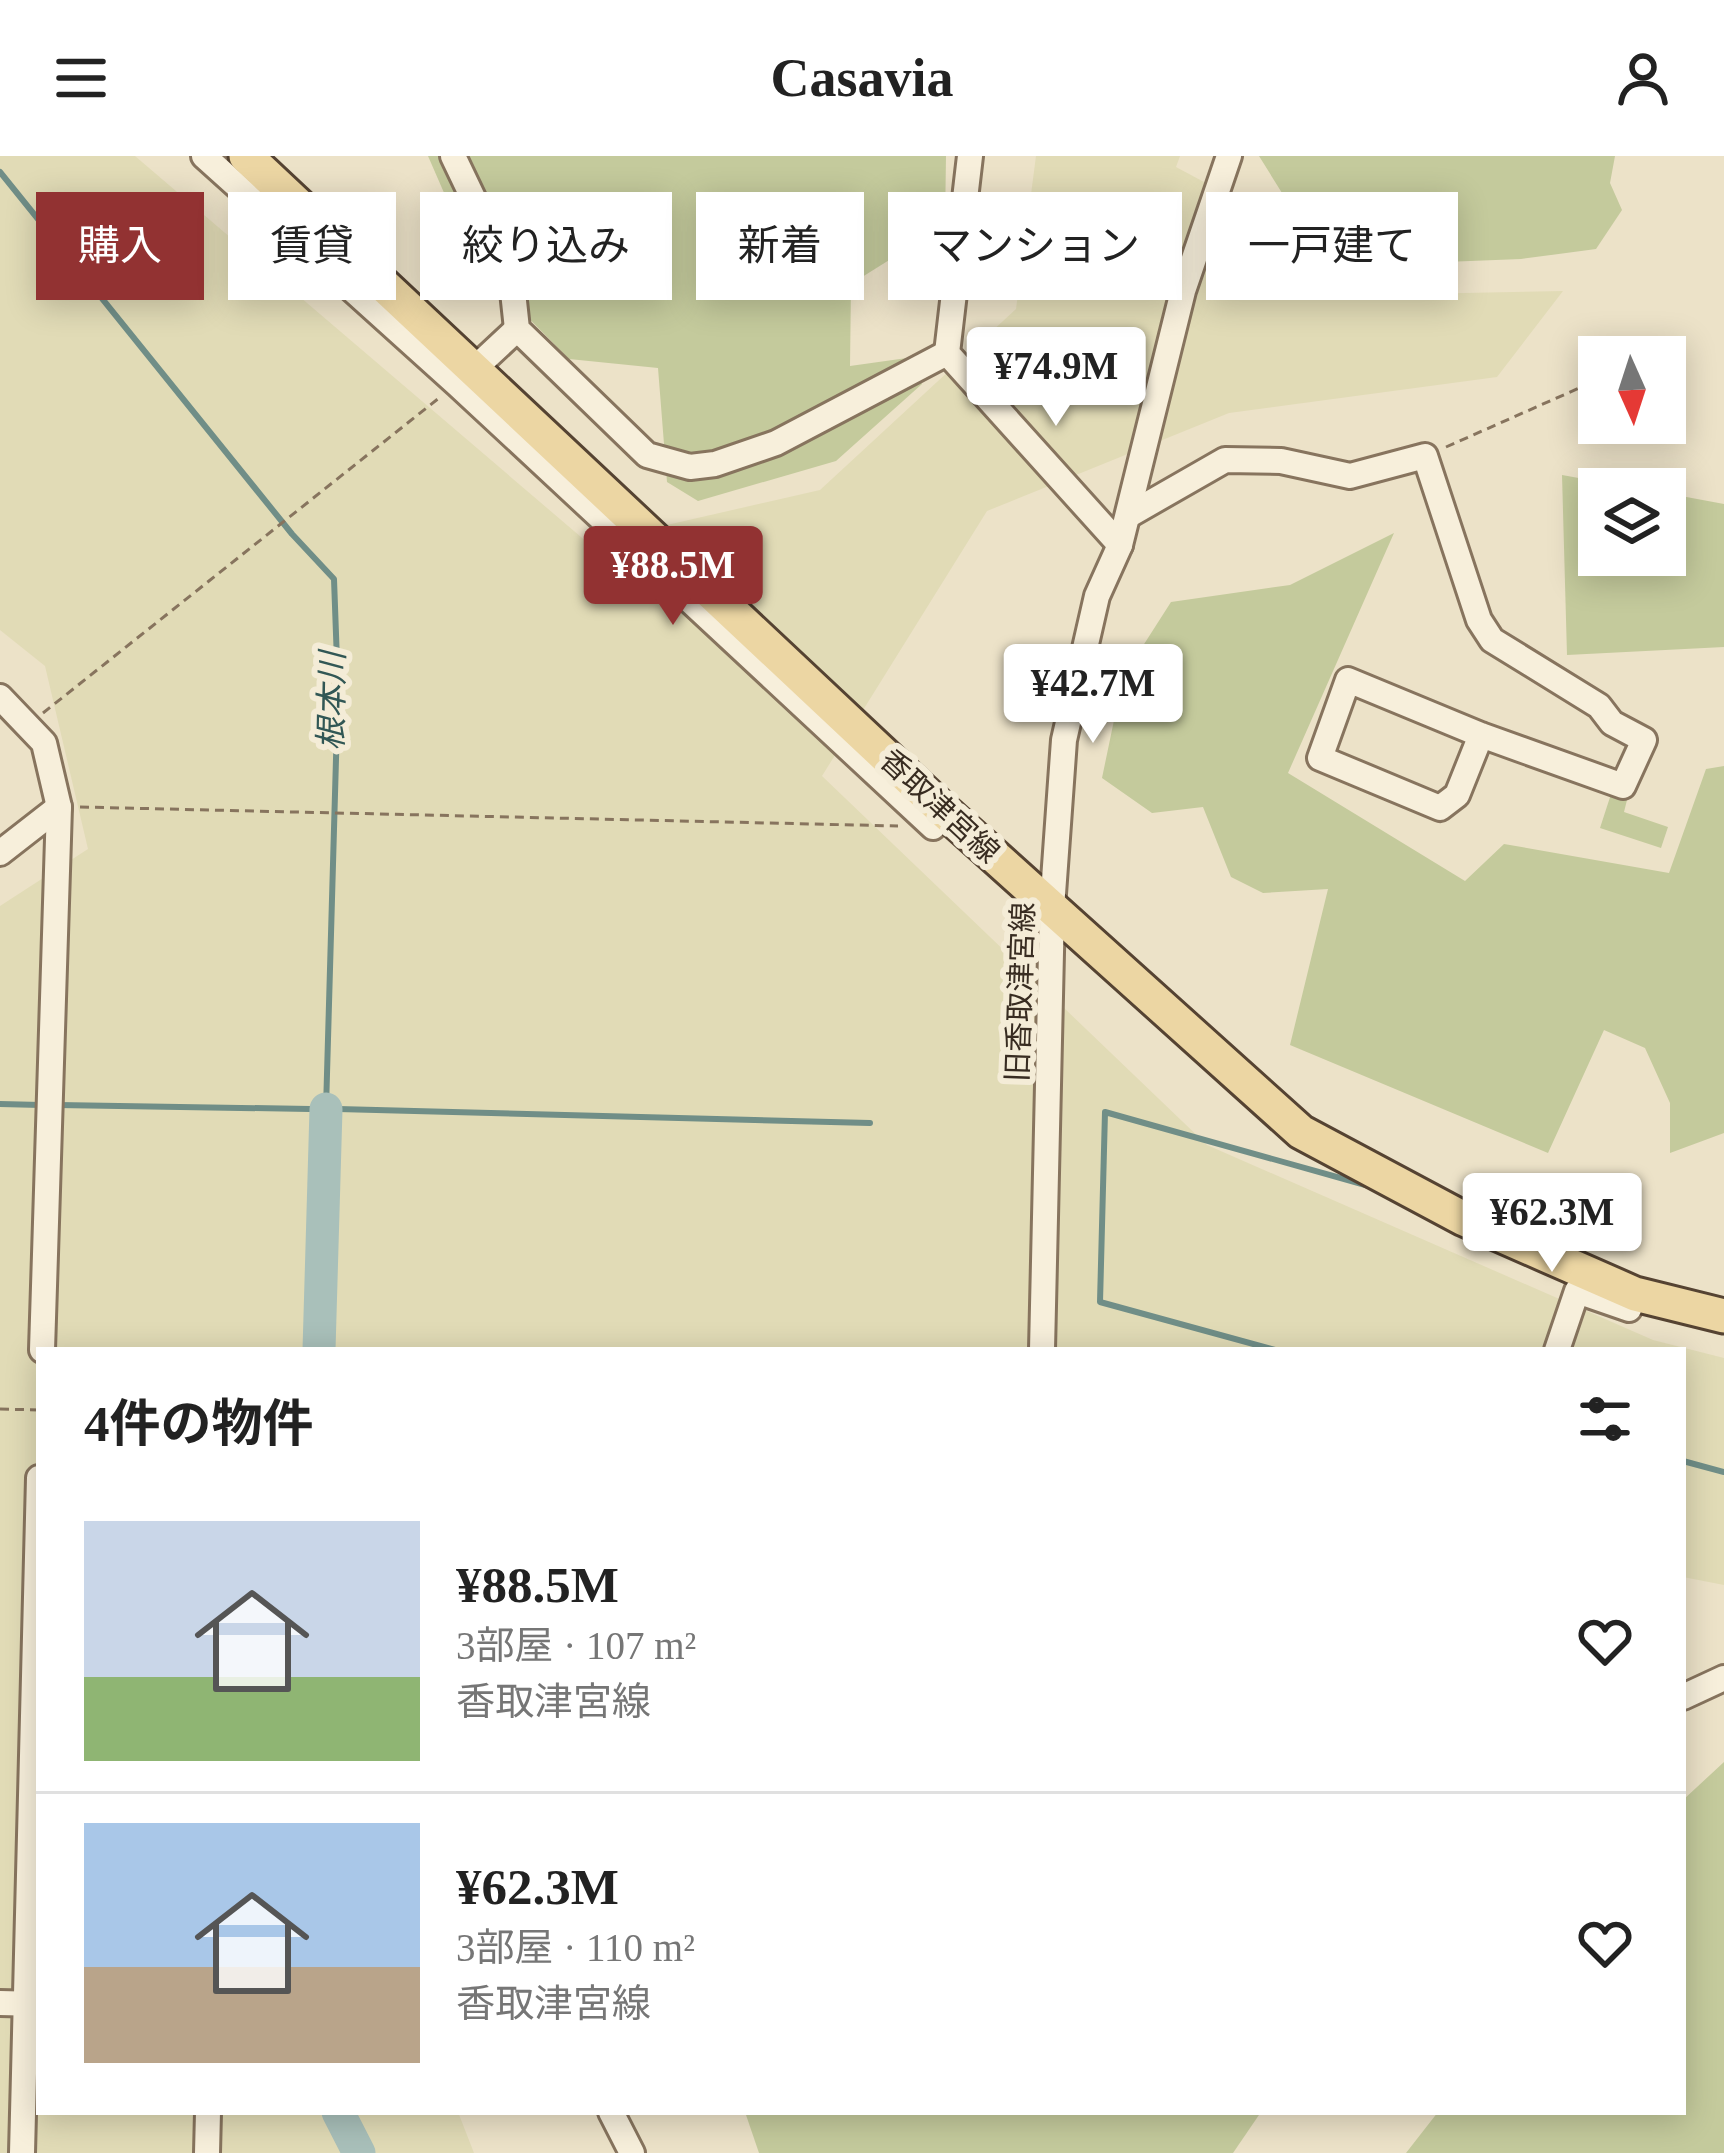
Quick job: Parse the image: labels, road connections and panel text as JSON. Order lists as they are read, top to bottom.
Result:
{
  "streets": {
    "main road": ["香取津宮線"],
    "street": ["旧香取津宮線"]
  },
  "crossings": [
    ["香取津宮線", "旧香取津宮線"]
  ],
  "water": ["根本川"],
  "north": "bottom",
  "page": {
    "header": "Casavia",
    "chip": [
      "購入",
      "賃貸",
      "絞り込み",
      "新着",
      "マンション",
      "一戸建て"
    ],
    "price": [
      "¥74.9M",
      "¥88.5M",
      "¥42.7M",
      "¥62.3M"
    ],
    "heading": "4件の物件",
    "list": [
      {
        "name": "¥88.5M",
        "note": "3部屋 · 107 m² · 香取津宮線"
      },
      {
        "name": "¥62.3M",
        "note": "3部屋 · 110 m² · 香取津宮線"
      }
    ]
  }
}
